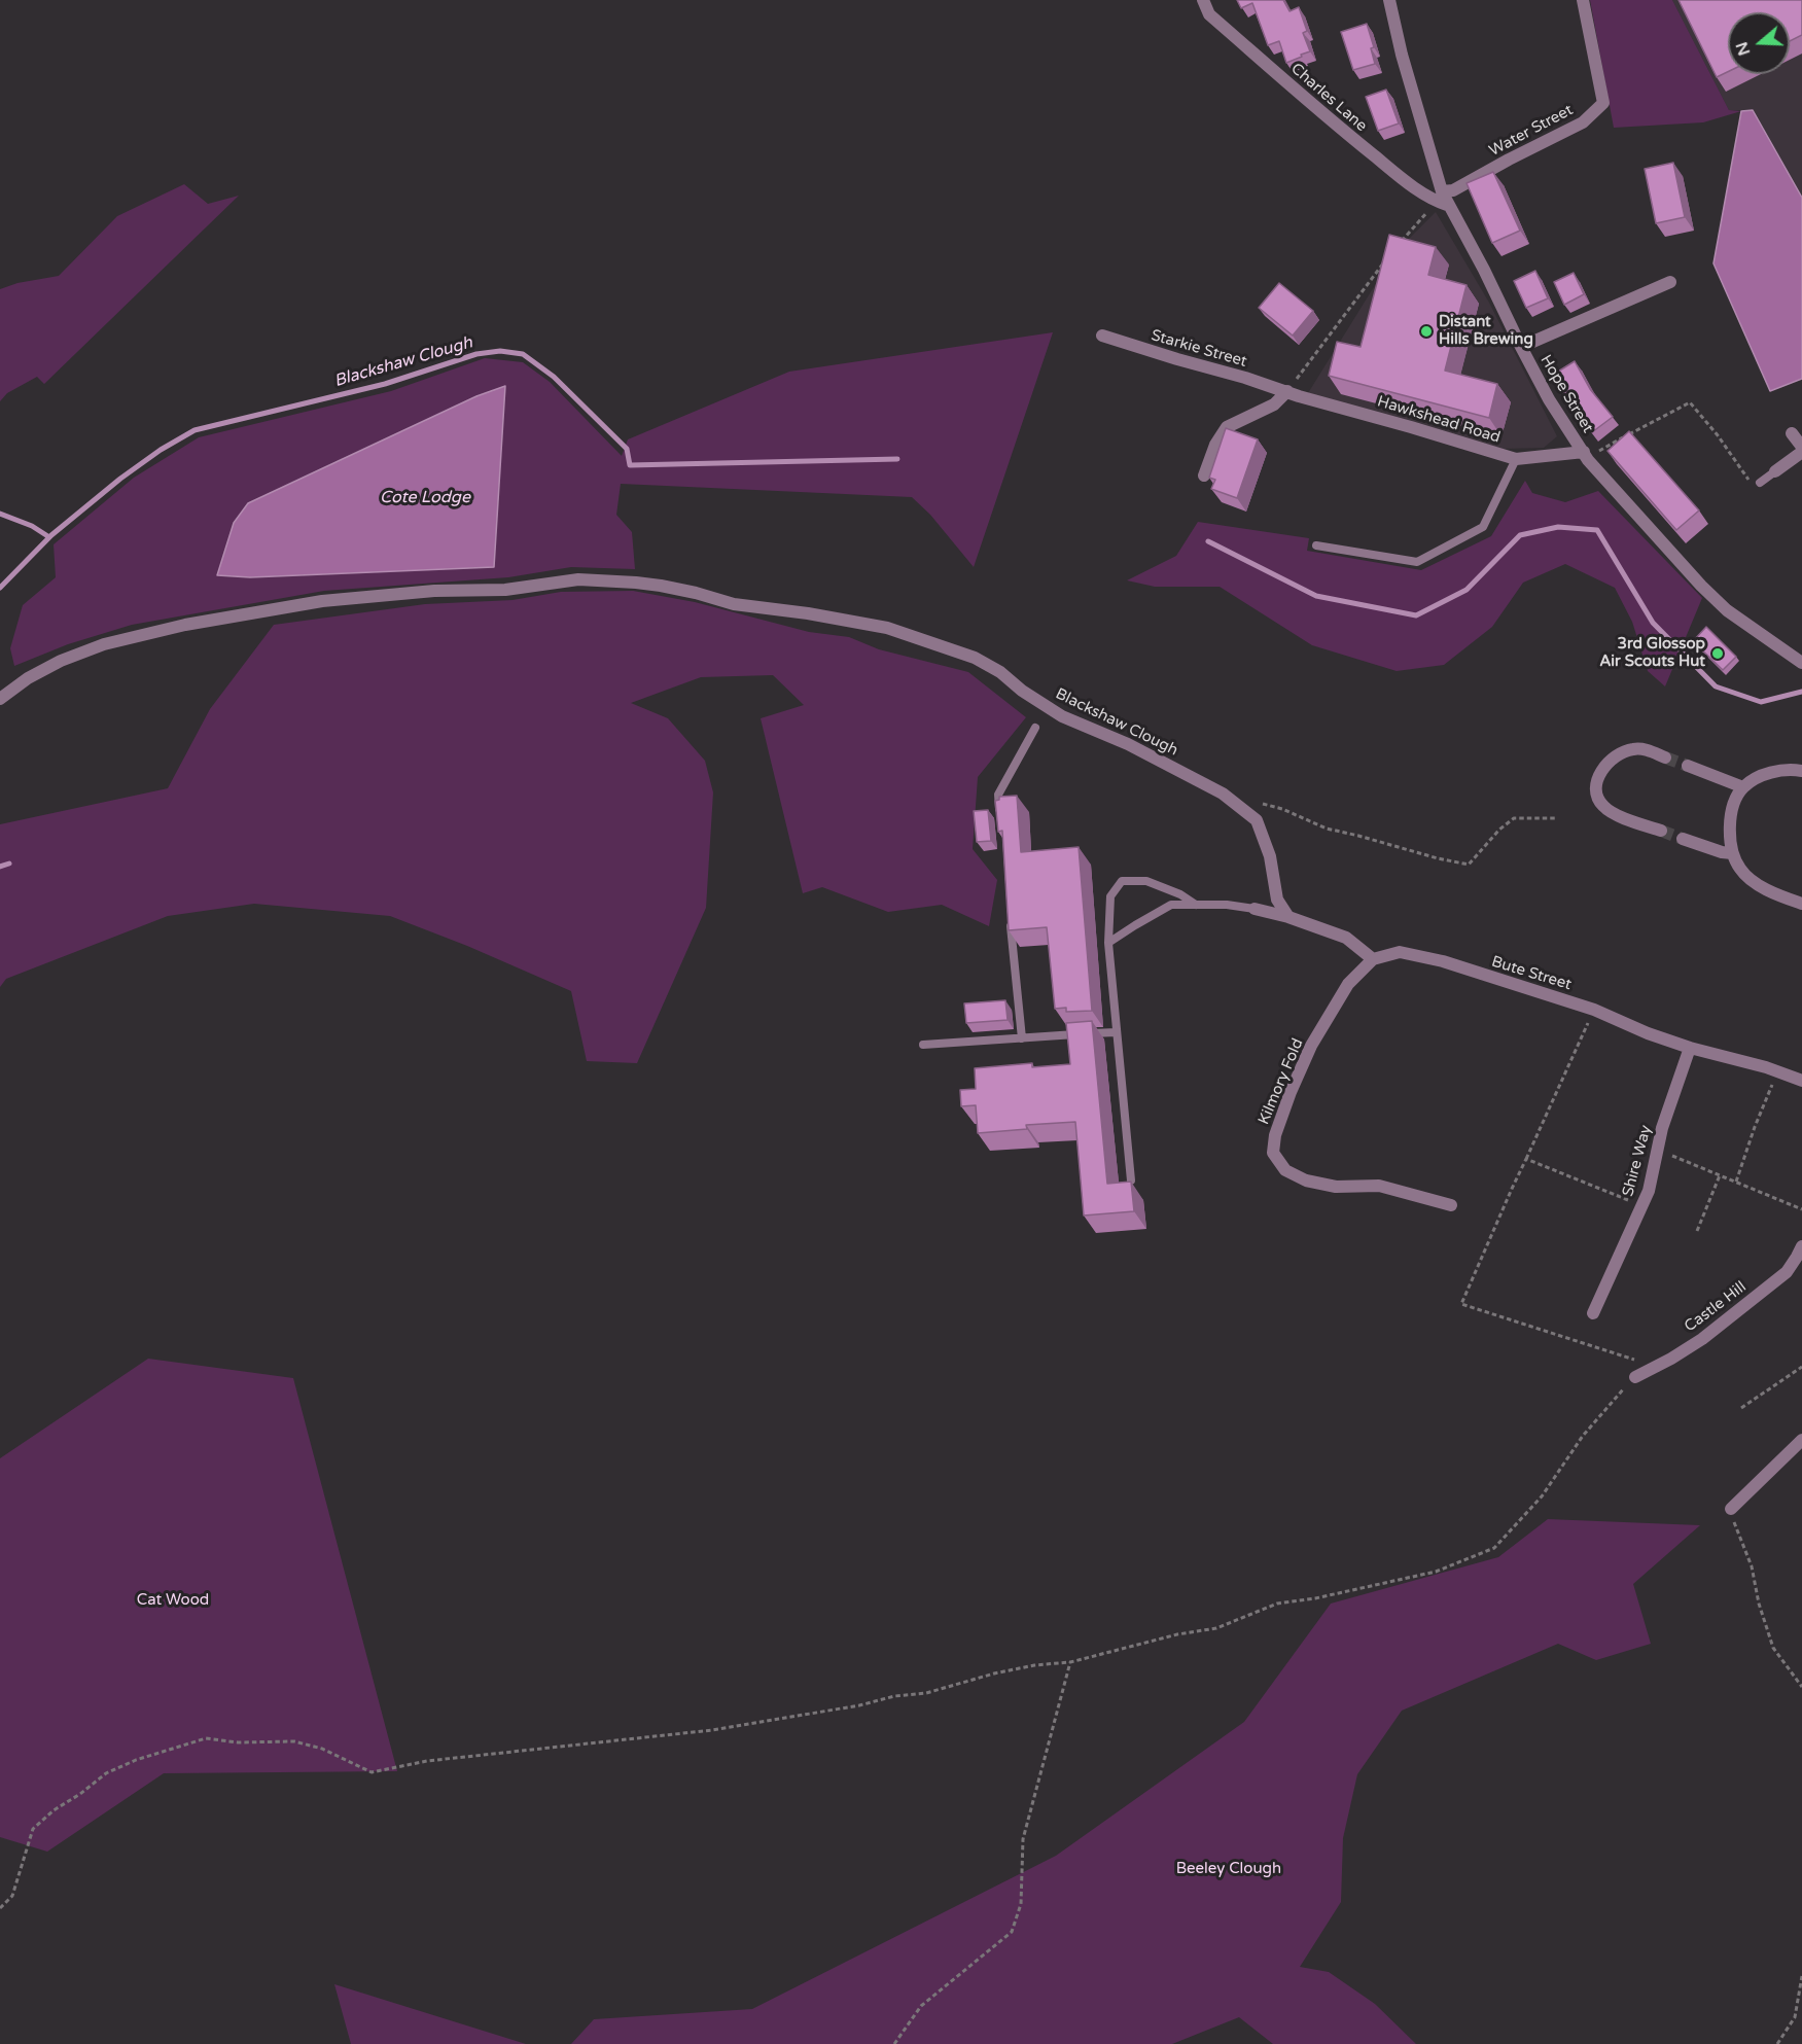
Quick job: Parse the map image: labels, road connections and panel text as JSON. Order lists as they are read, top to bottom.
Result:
{
  "streets": {
    "street": [
      "Charles Lane",
      "Water Street",
      "Starkie Street",
      "Hope Street",
      "Hawkshead Road",
      "Blackshaw Clough",
      "Bute Street",
      "Kilmory Fold",
      "Shire Way",
      "Castle Hill"
    ]
  },
  "crossings": [
    ["Charles Lane", "Water Street"],
    ["Charles Lane", "Hope Street"],
    ["Water Street", "Hope Street"],
    ["Starkie Street", "Hawkshead Road"],
    ["Hope Street", "Hawkshead Road"],
    ["Bute Street", "Kilmory Fold"],
    ["Bute Street", "Shire Way"]
  ],
  "water": ["Blackshaw Clough", "Cote Lodge"],
  "parks": ["Cat Wood", "Beeley Clough"],
  "places": ["Distant Hills Brewing", "3rd Glossop Air Scouts Hut"],
  "north": "left"
}
